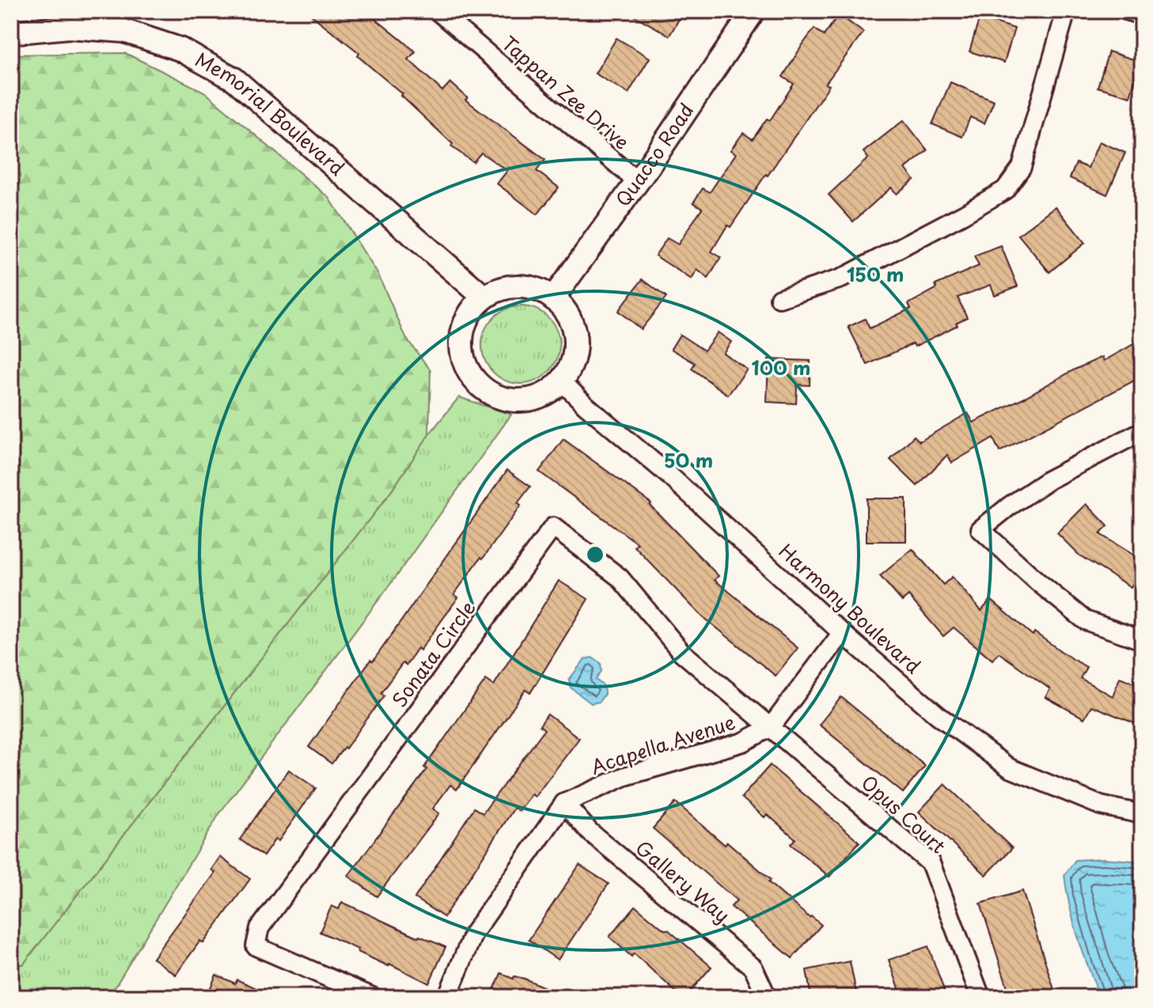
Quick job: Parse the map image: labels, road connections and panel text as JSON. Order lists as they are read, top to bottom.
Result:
{
  "streets": {
    "street": [
      "Tappan Zee Drive",
      "Memorial Boulevard",
      "Quacco Road",
      "Harmony Boulevard",
      "Sonata Circle",
      "Acapella Avenue",
      "Opus Court",
      "Gallery Way"
    ]
  },
  "crossings": [
    ["Tappan Zee Drive", "Quacco Road"],
    ["Memorial Boulevard", "Quacco Road"],
    ["Memorial Boulevard", "Harmony Boulevard"],
    ["Quacco Road", "Harmony Boulevard"],
    ["Harmony Boulevard", "Acapella Avenue"],
    ["Sonata Circle", "Acapella Avenue"],
    ["Sonata Circle", "Opus Court"],
    ["Acapella Avenue", "Opus Court"],
    ["Acapella Avenue", "Gallery Way"]
  ],
  "rings": ["150 m", "100 m", "50 m"]
}
